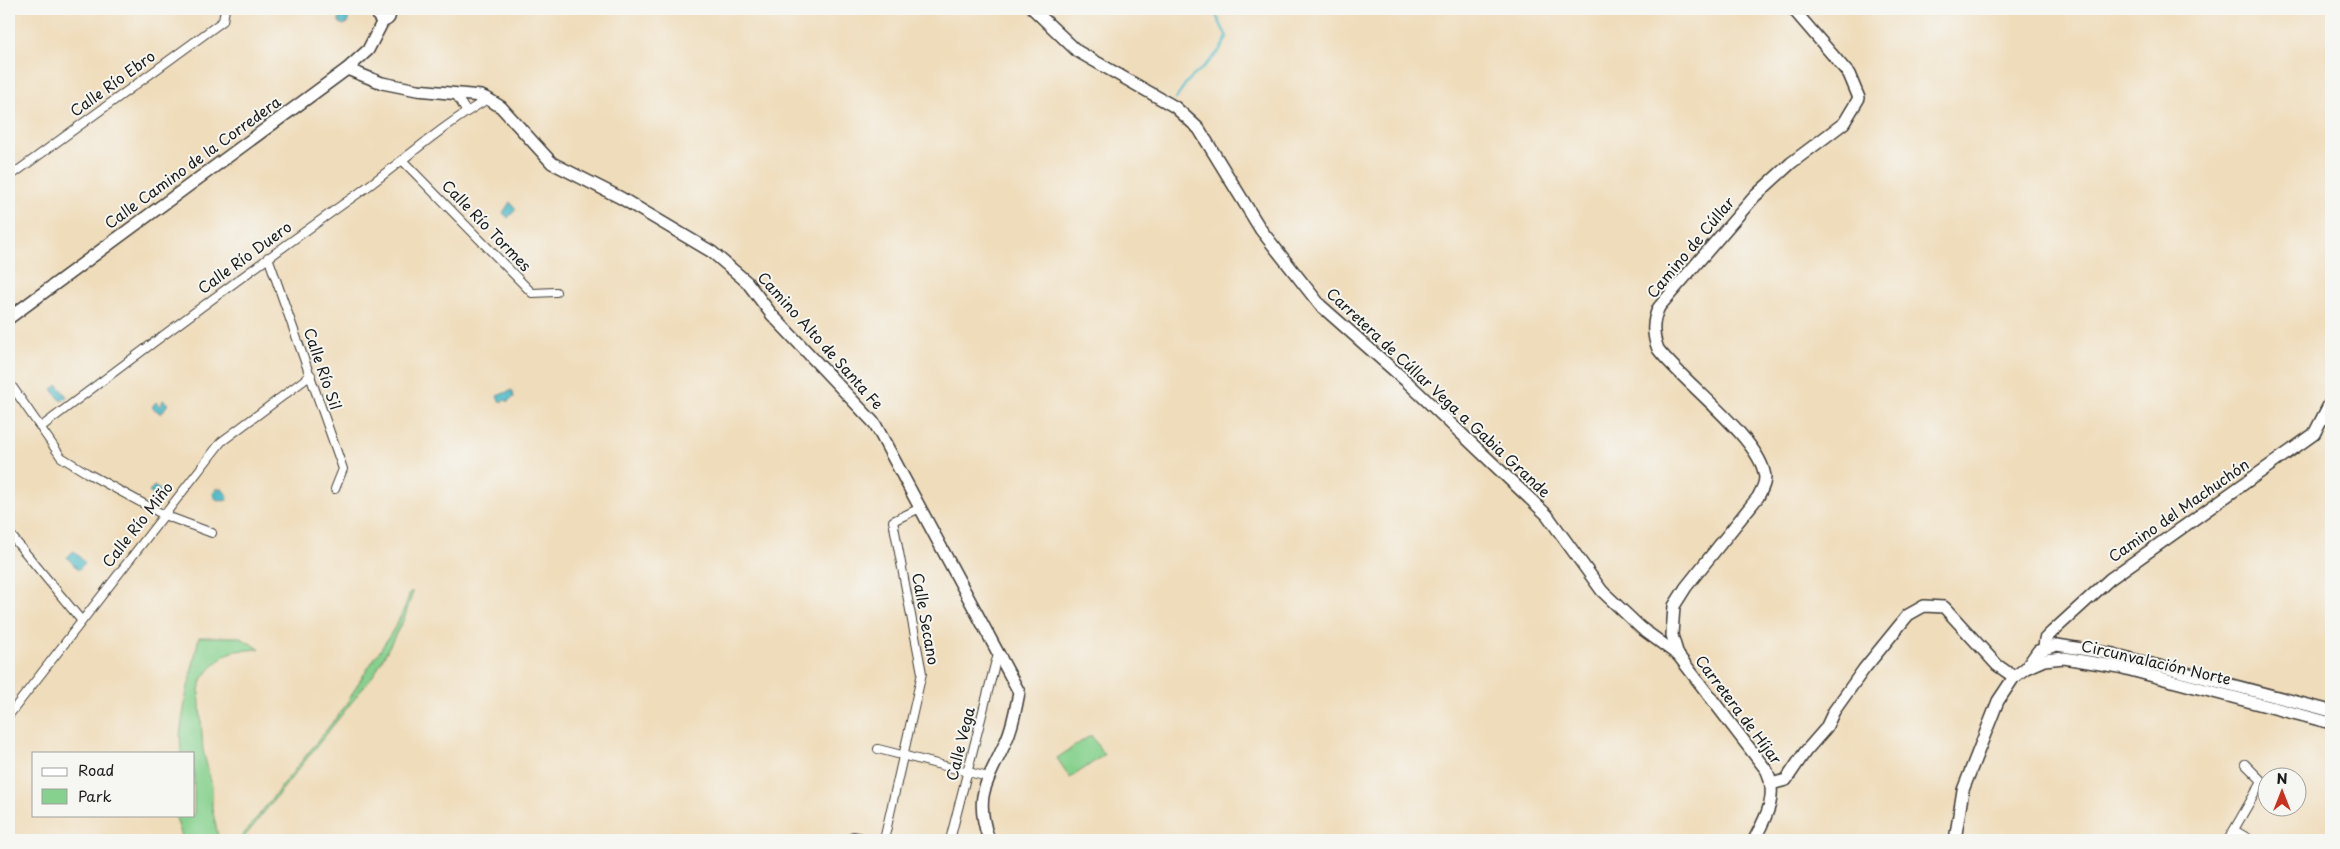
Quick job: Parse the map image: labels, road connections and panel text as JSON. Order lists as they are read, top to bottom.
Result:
{
  "streets": {
    "street": [
      "Calle Río Ebro",
      "Calle Camino de la Corredera",
      "Calle Río Tormes",
      "Camino de Cúllar",
      "Calle Río Duero",
      "Camino Alto de Santa Fe",
      "Calle Río Sil",
      "Carretera de Cúllar Vega a Gabia Grande",
      "Camino del Machuchón",
      "Calle Río Miño",
      "Calle Secano",
      "Circunvalación Norte",
      "Carretera de Híjar",
      "Calle Vega"
    ]
  },
  "crossings": [
    ["Calle Camino de la Corredera", "Camino Alto de Santa Fe"],
    ["Calle Río Tormes", "Calle Río Duero"],
    ["Camino de Cúllar", "Carretera de Cúllar Vega a Gabia Grande"],
    ["Camino de Cúllar", "Carretera de Híjar"],
    ["Calle Río Duero", "Camino Alto de Santa Fe"],
    ["Calle Río Duero", "Calle Río Sil"],
    ["Camino Alto de Santa Fe", "Calle Secano"],
    ["Camino Alto de Santa Fe", "Calle Vega"],
    ["Calle Río Sil", "Calle Río Miño"],
    ["Carretera de Cúllar Vega a Gabia Grande", "Carretera de Híjar"],
    ["Camino del Machuchón", "Circunvalación Norte"]
  ],
  "legend": ["Road", "Park"],
  "north": "top"
}
